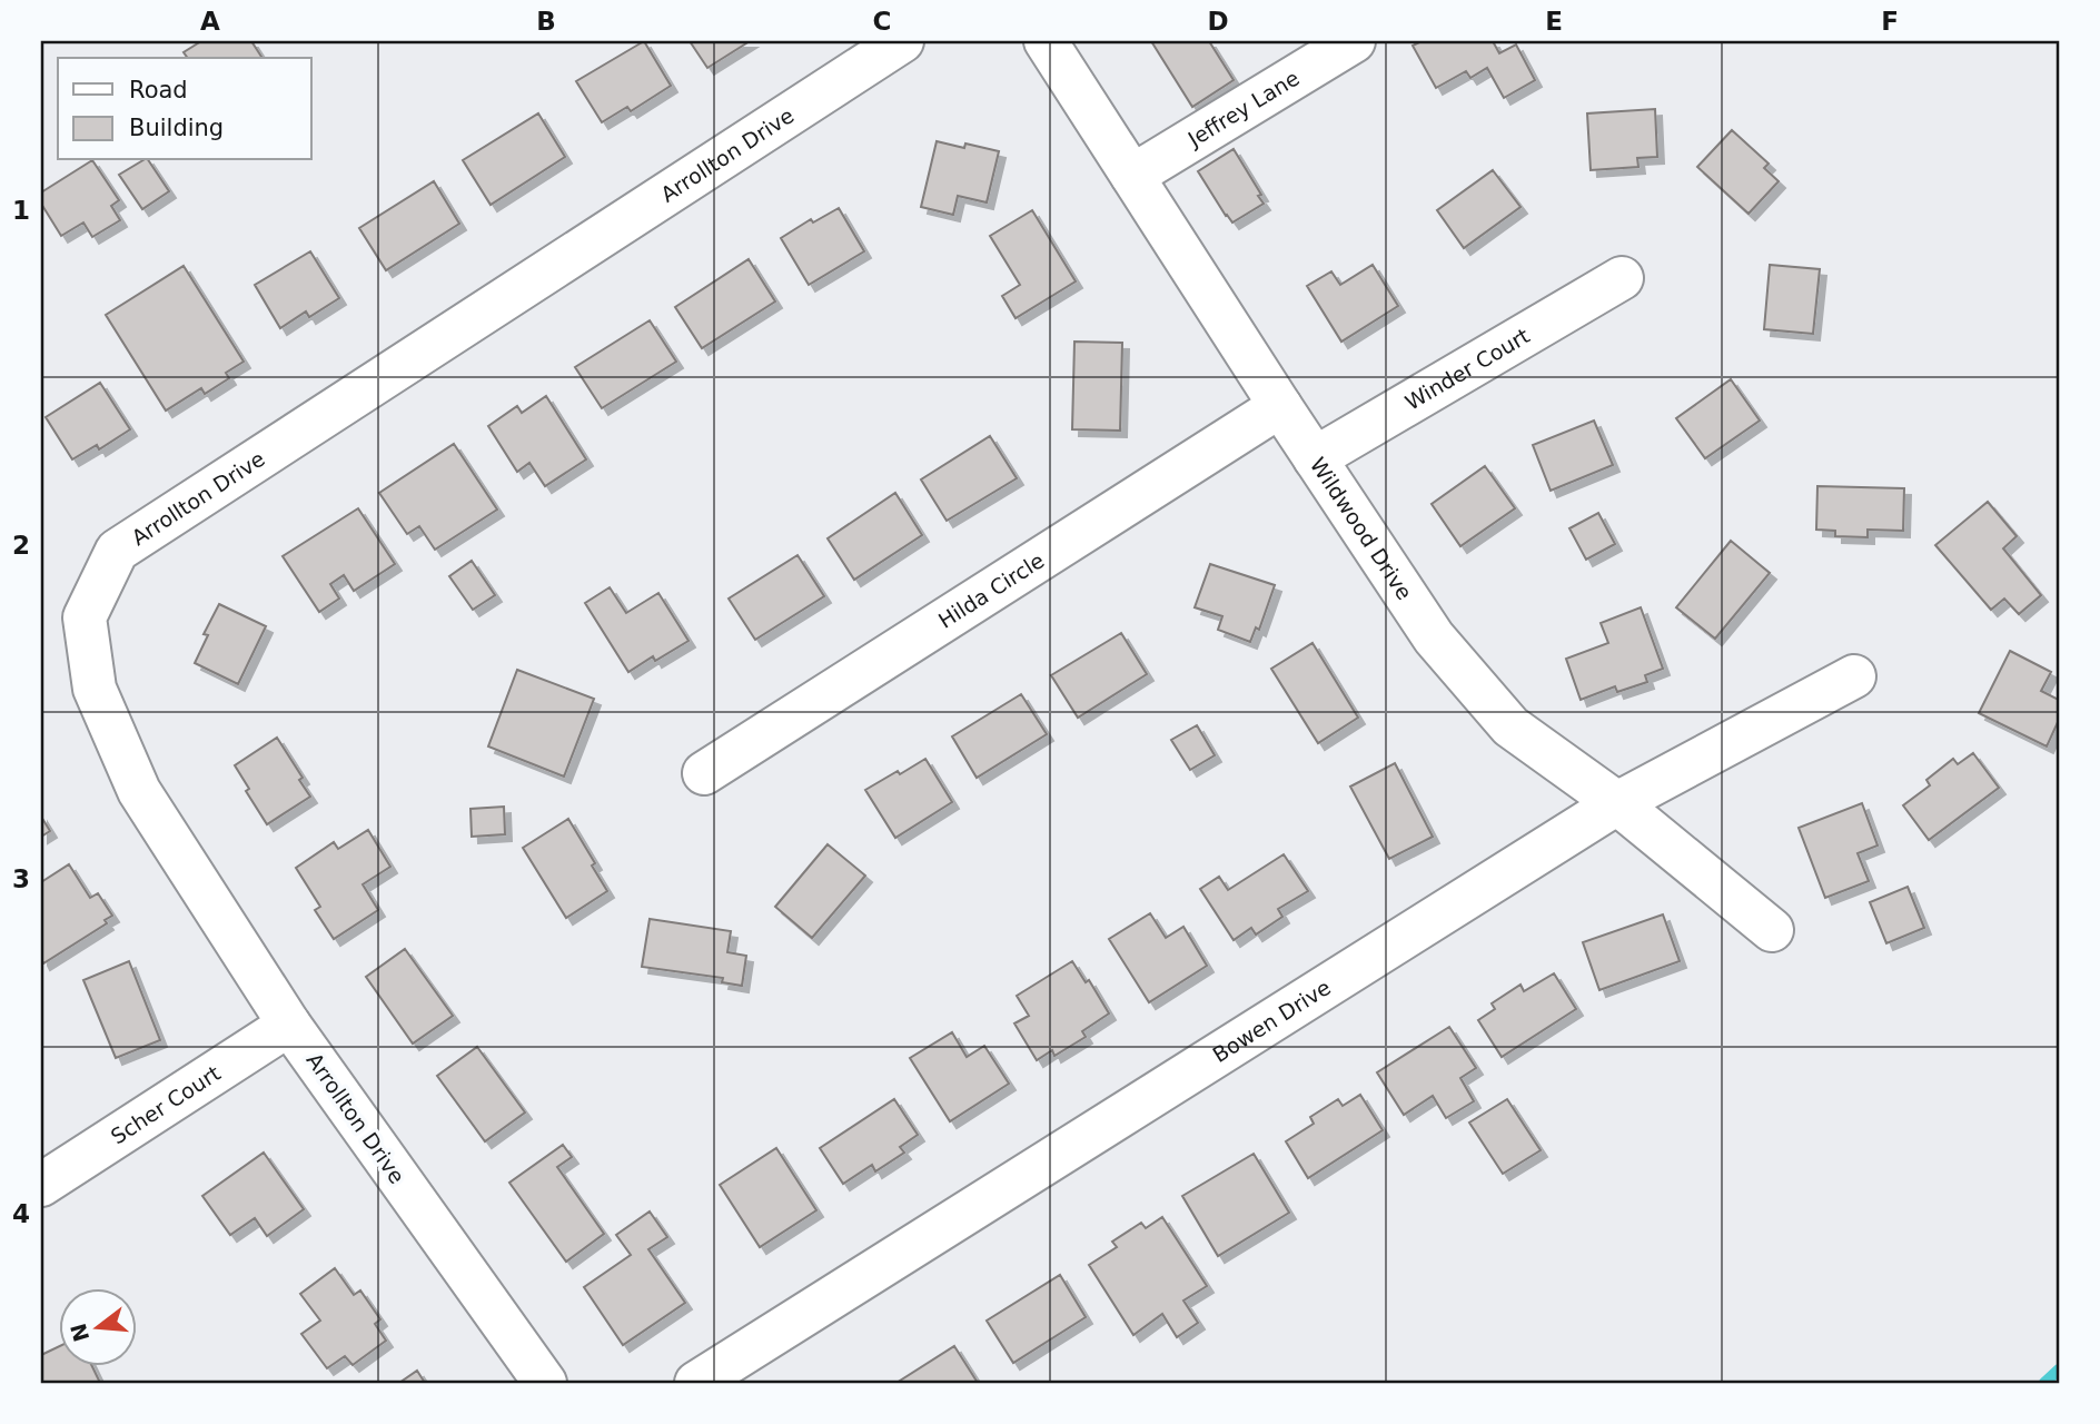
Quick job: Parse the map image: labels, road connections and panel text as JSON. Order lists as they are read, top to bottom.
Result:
{
  "streets": {
    "street": [
      "Jeffrey Lane",
      "Arrollton Drive",
      "Winder Court",
      "Wildwood Drive",
      "Hilda Circle",
      "Bowen Drive",
      "Scher Court"
    ]
  },
  "crossings": [
    ["Jeffrey Lane", "Wildwood Drive"],
    ["Arrollton Drive", "Scher Court"],
    ["Winder Court", "Wildwood Drive"],
    ["Wildwood Drive", "Hilda Circle"],
    ["Wildwood Drive", "Bowen Drive"]
  ],
  "legend": ["Road", "Building"],
  "north": "left",
  "grid": {
    "columns": [
      "A",
      "B",
      "C",
      "D",
      "E",
      "F"
    ],
    "rows": [
      "1",
      "2",
      "3",
      "4"
    ]
  }
}
